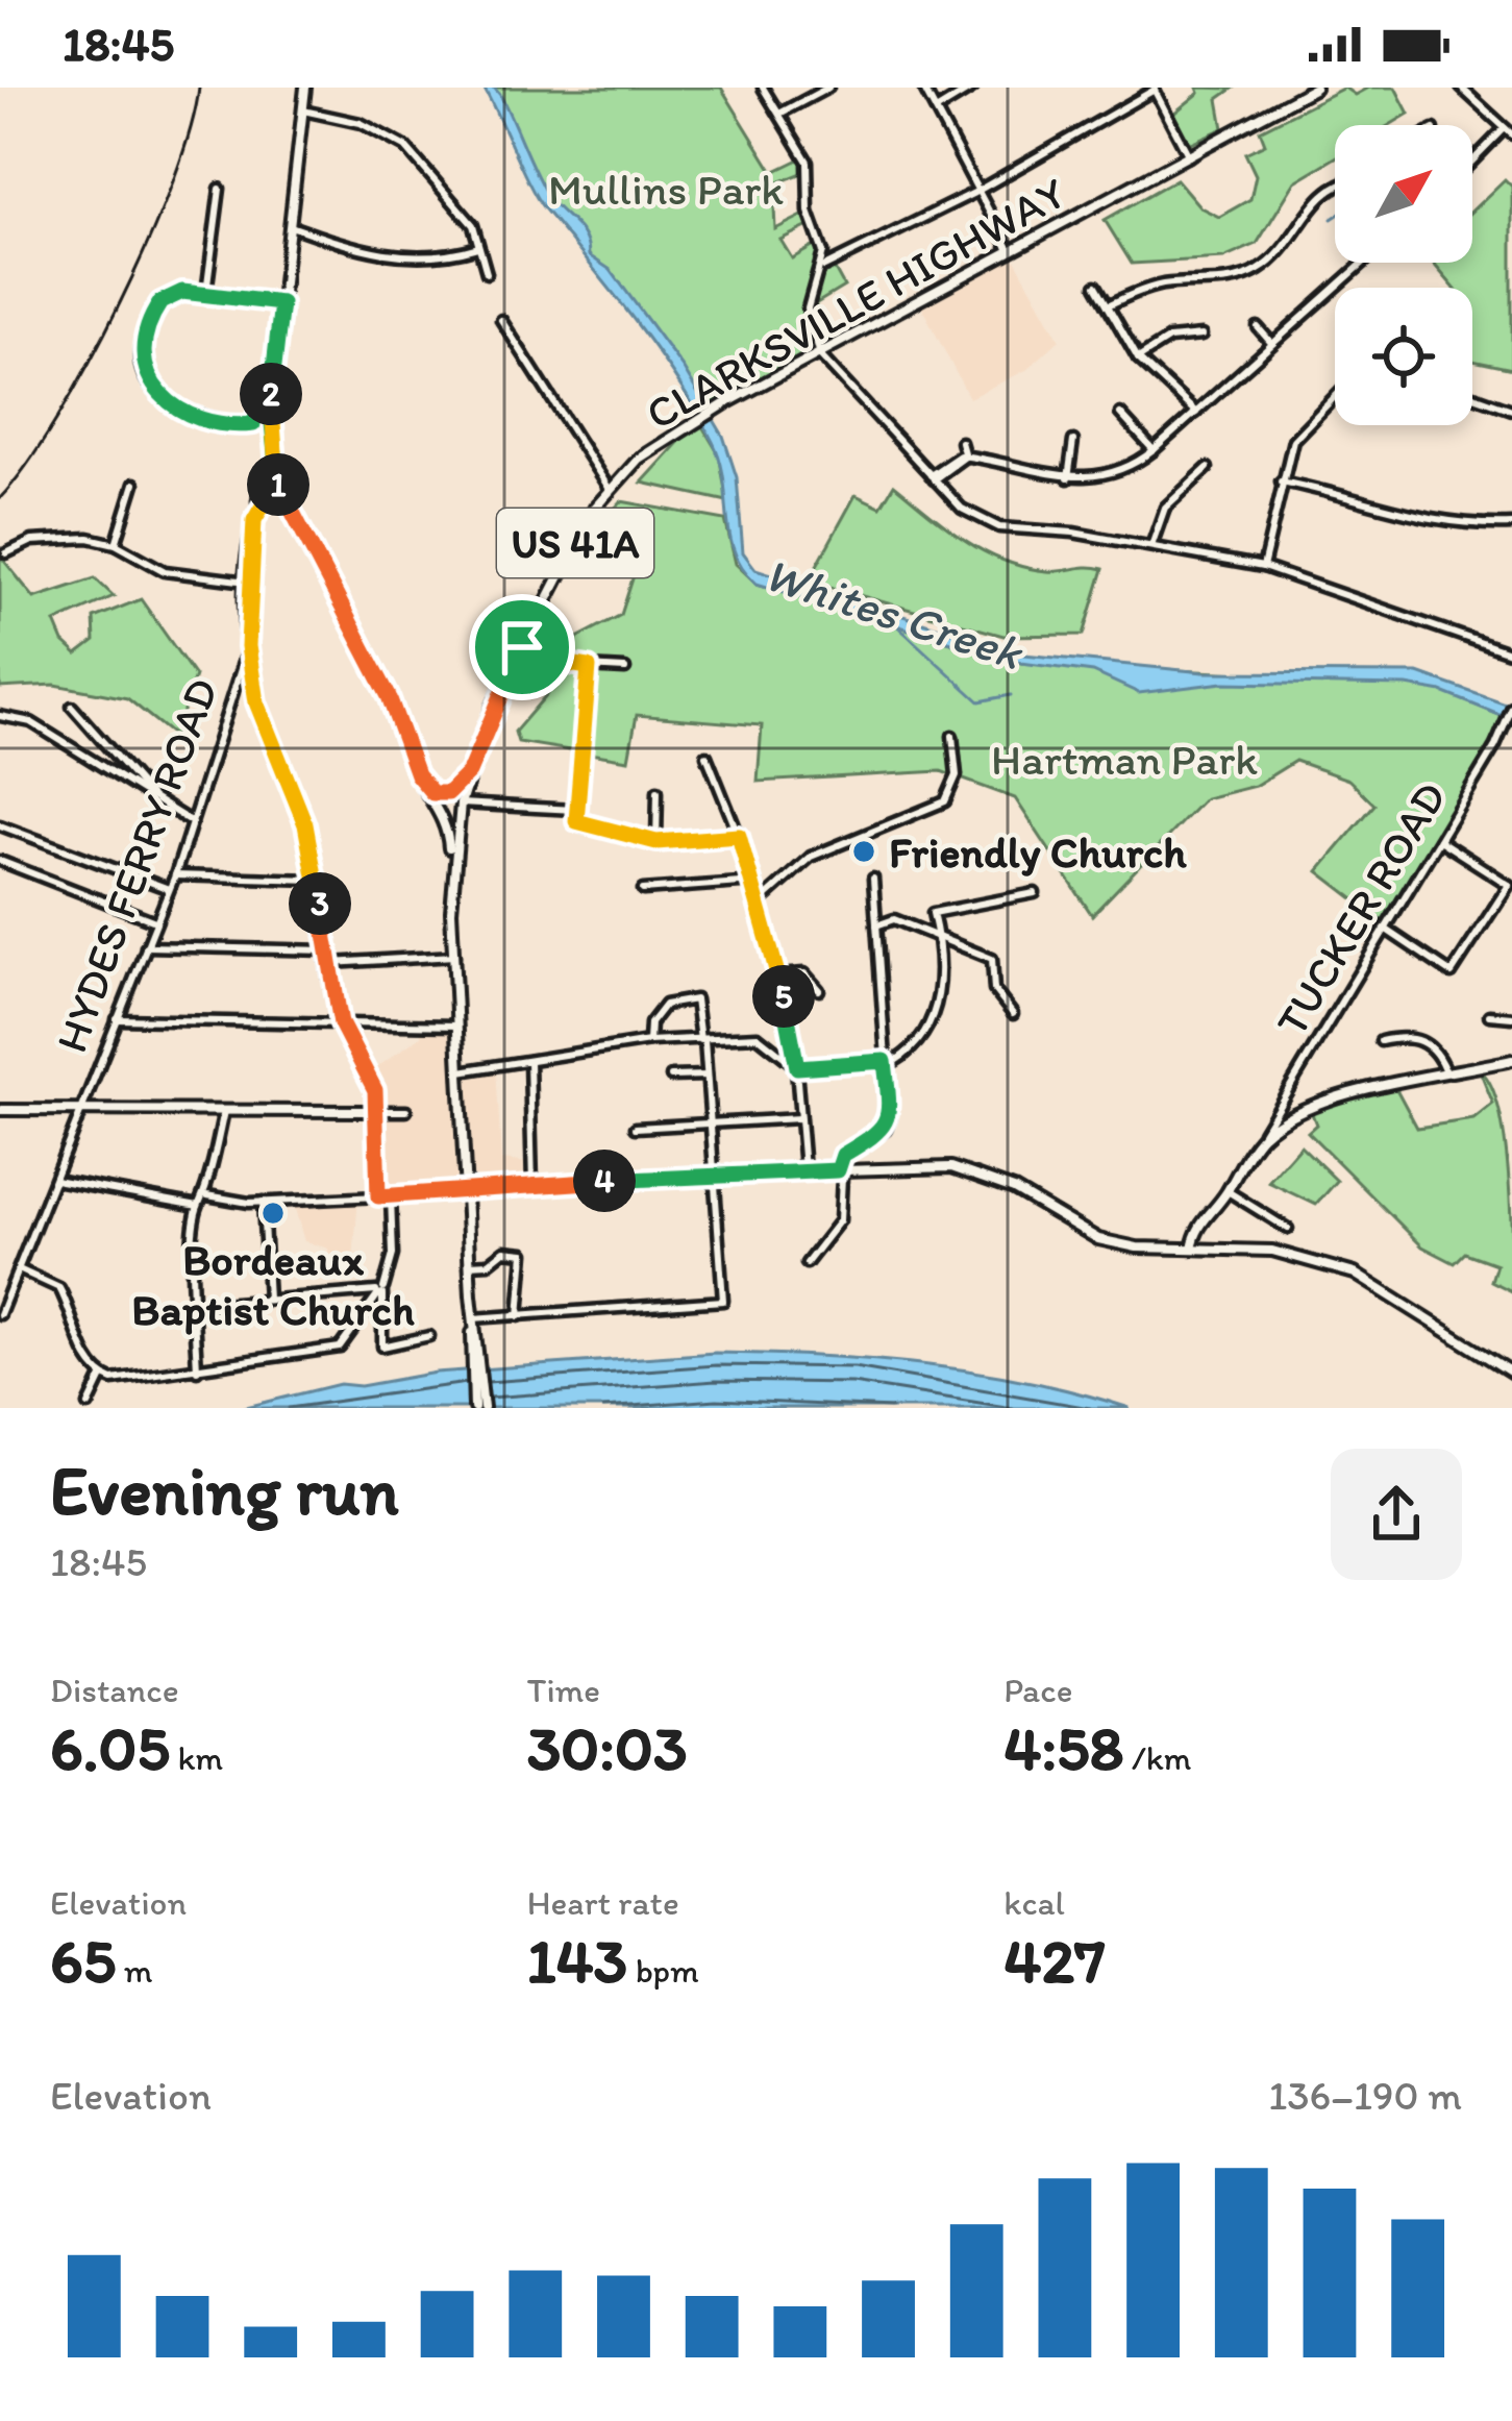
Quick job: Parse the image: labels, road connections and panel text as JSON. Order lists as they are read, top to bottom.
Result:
{
  "streets": {
    "main road": ["CLARKSVILLE HIGHWAY", "US 41A"],
    "street": ["HYDES FERRY ROAD", "TUCKER ROAD"]
  },
  "crossings": [
    ["CLARKSVILLE HIGHWAY", "US 41A"]
  ],
  "water": ["Whites Creek"],
  "parks": ["Mullins Park", "Hartman Park"],
  "places": ["Friendly Church", "Bordeaux Baptist Church"],
  "north": "top right",
  "page": {
    "status": "18:45",
    "pins": [
      "2",
      "1",
      "3",
      "5",
      "4"
    ],
    "heading": ["Evening run", "18:45"],
    "stats": [
      ["Distance", "6.05 km"],
      ["Time", "30:03"],
      ["Pace", "4:58 /km"],
      ["Elevation", "65 m"],
      ["Heart rate", "143 bpm"],
      ["kcal", "427"]
    ],
    "chart": ["Elevation", "136–190 m"]
  }
}
